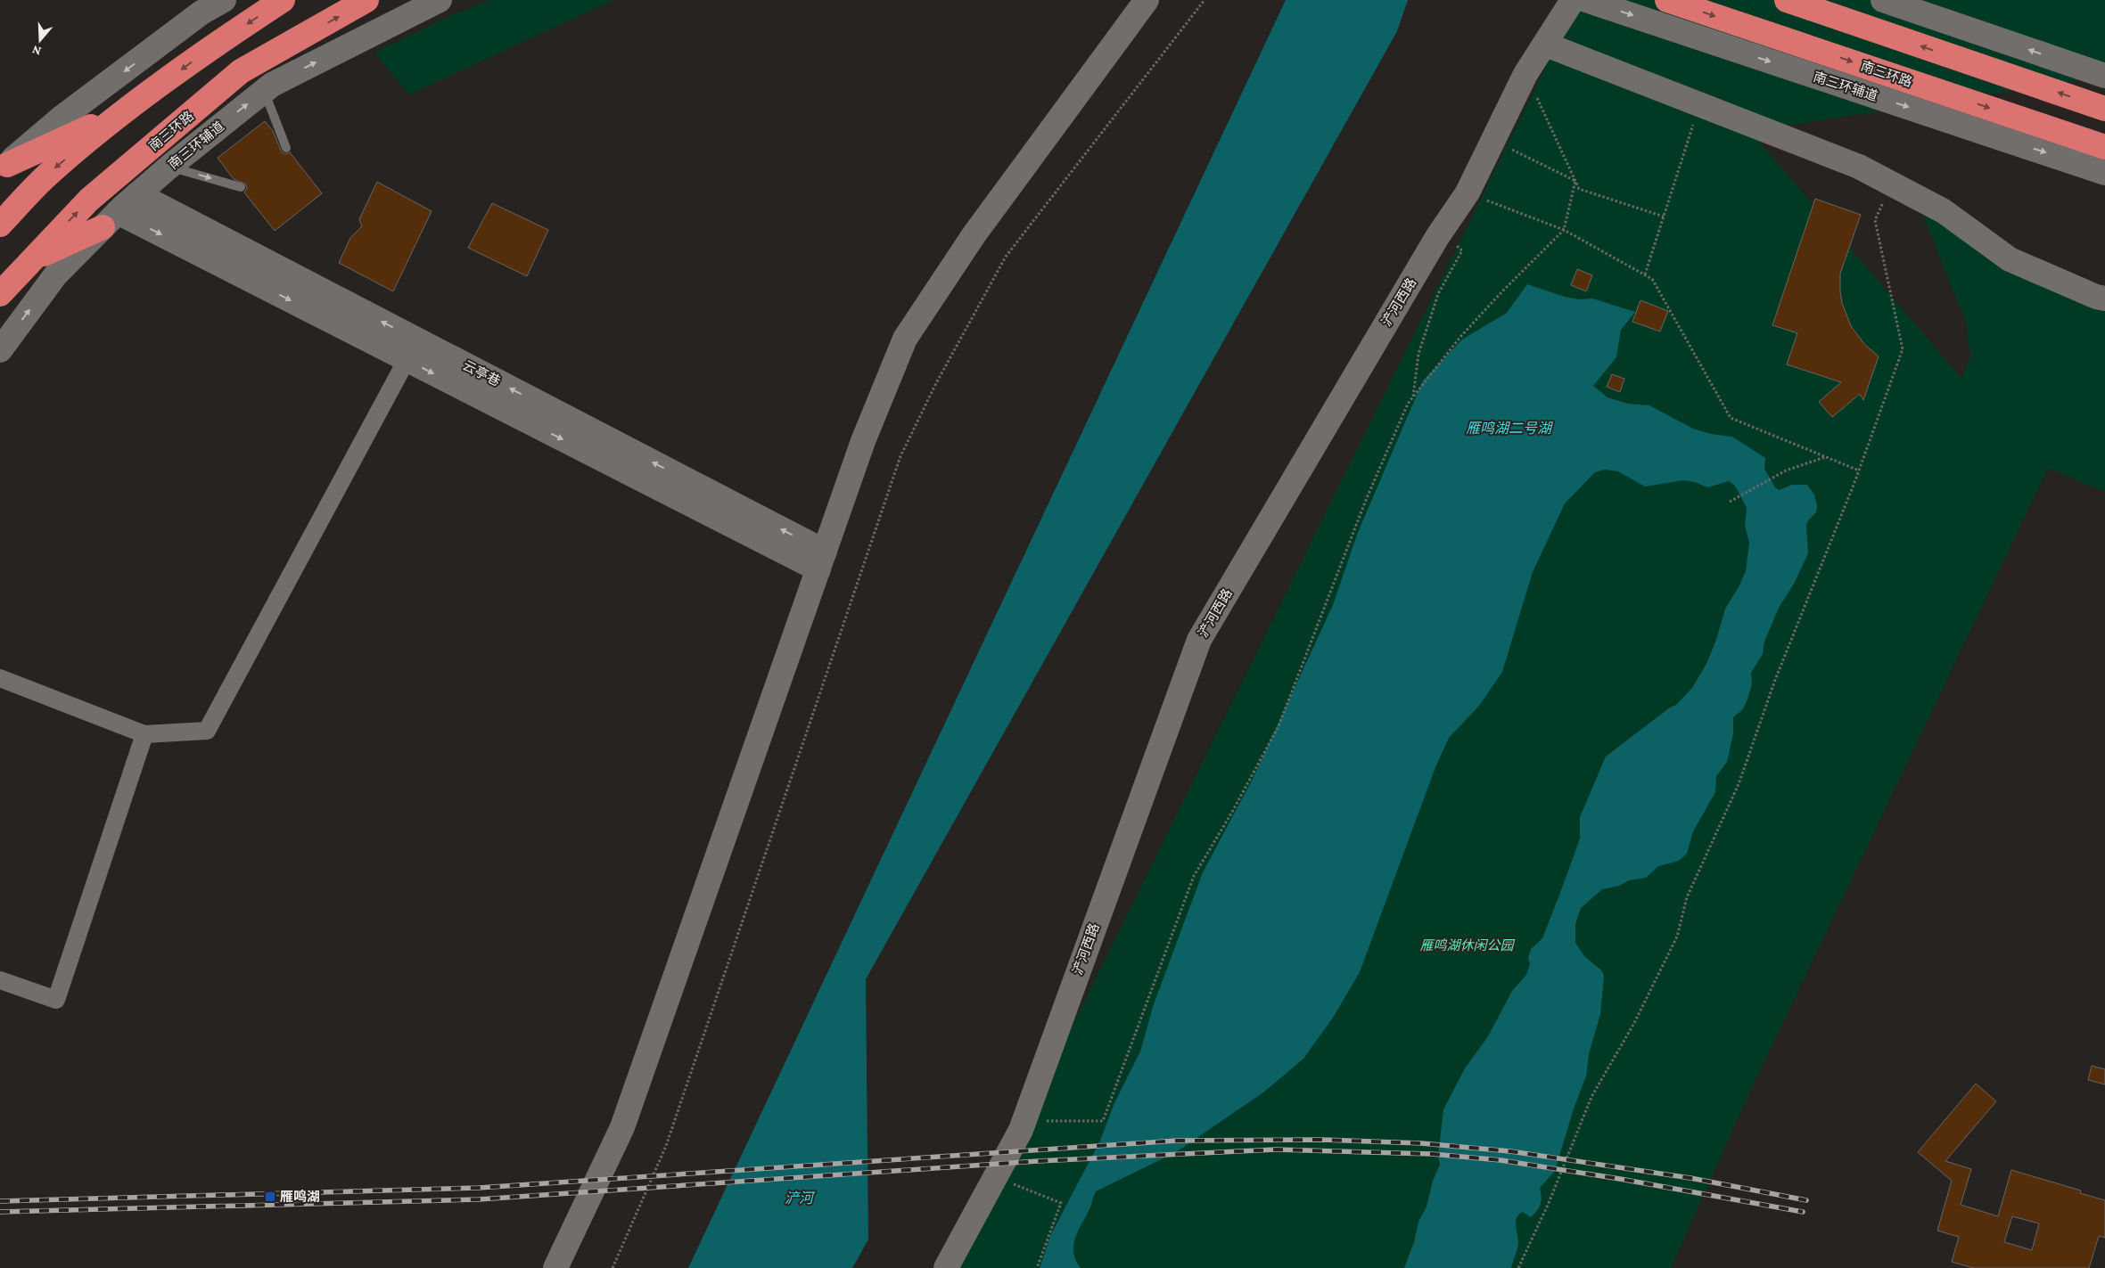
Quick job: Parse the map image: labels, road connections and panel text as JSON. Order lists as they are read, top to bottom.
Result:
{
  "streets": {
    "highway": ["南三环路"],
    "street": ["南三环辅道", "浐河西路", "云亭巷"]
  },
  "crossings": [
    ["南三环辅道", "云亭巷"]
  ],
  "one_way": ["南三环路", "南三环辅道"],
  "water": ["雁鸣湖二号湖", "浐河"],
  "parks": ["雁鸣湖休闲公园"],
  "places": {
    "transit": ["雁鸣湖"]
  },
  "north": "bottom"
}
